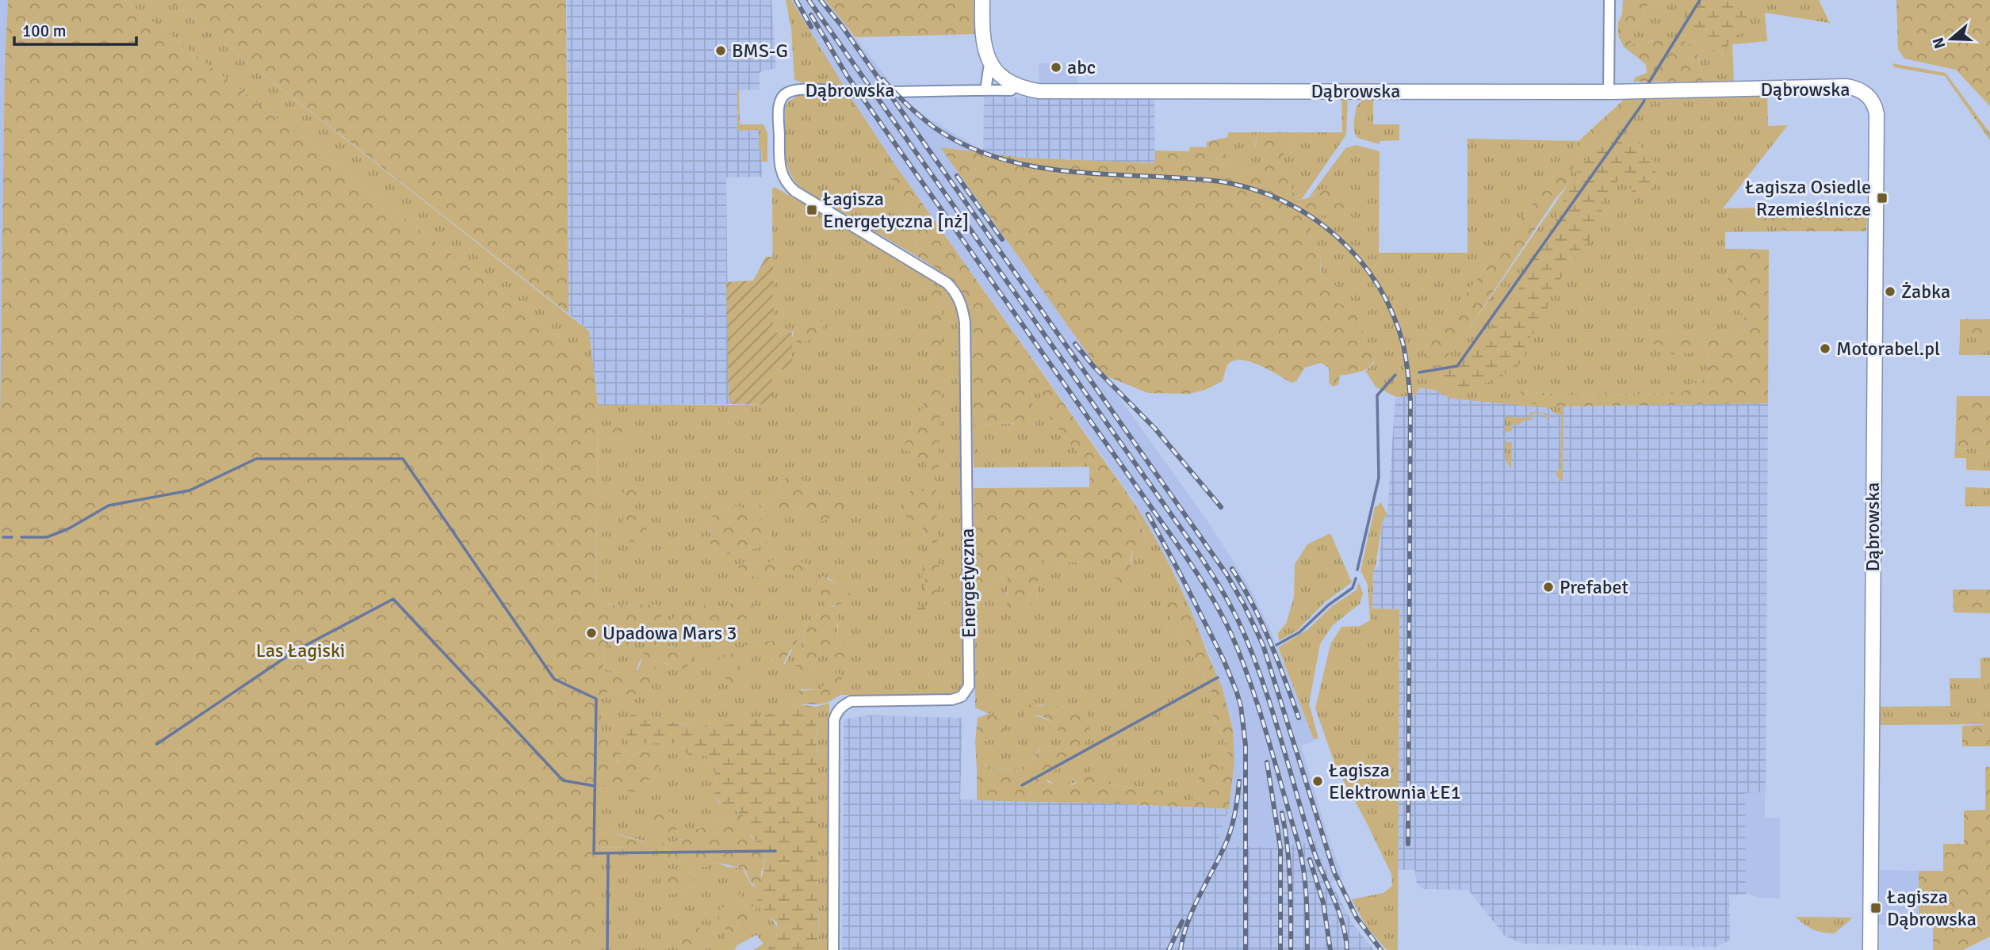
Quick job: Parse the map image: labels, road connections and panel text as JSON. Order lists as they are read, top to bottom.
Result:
{
  "streets": {
    "street": ["Dąbrowska", "Energetyczna"]
  },
  "crossings": [
    ["Dąbrowska", "Energetyczna"]
  ],
  "parks": ["Las Łagiski"],
  "places": {
    "other": [
      "BMS-G",
      "abc",
      "Żabka",
      "Motorabel.pl",
      "Prefabet",
      "Upadowa Mars 3",
      "Łagisza Elektrownia ŁE1"
    ],
    "transit": ["Łagisza Osiedle Rzemieślnicze", "Łagisza Energetyczna [nż]", "Łagisza Dąbrowska"]
  },
  "scale_bar": "100 m",
  "north": "left"
}
